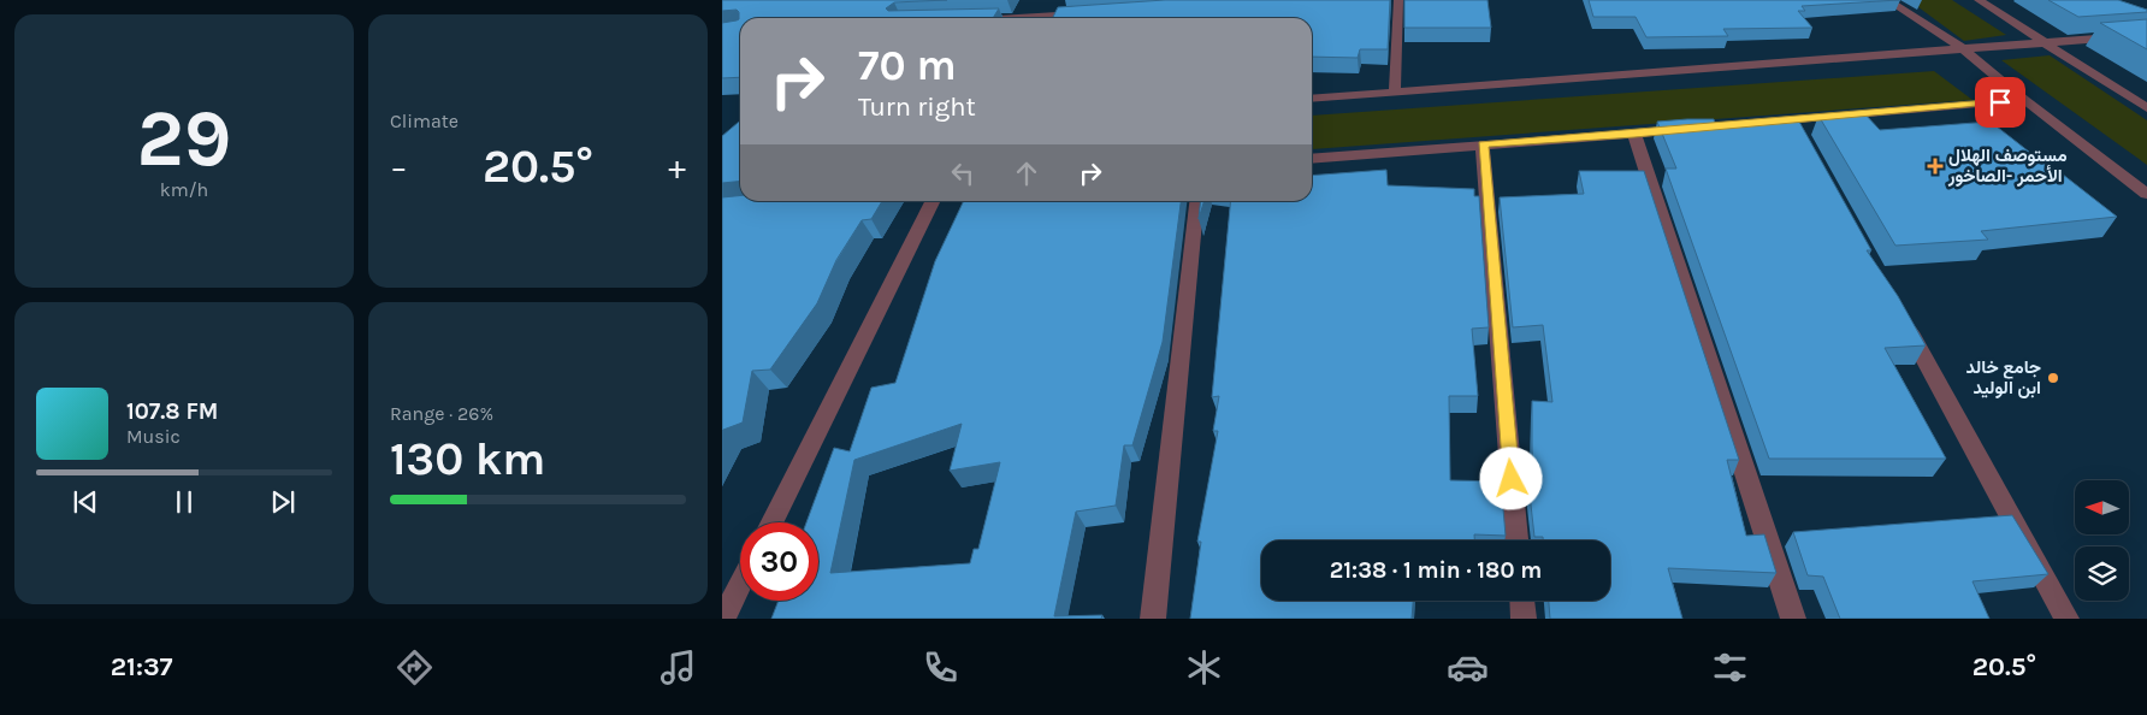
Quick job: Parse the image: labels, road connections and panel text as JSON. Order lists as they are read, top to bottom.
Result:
{
  "places": {
    "health": ["مستوصف الهلال الأحمر -الصاخور"],
    "other": ["جامع خالد ابن الوليد"]
  },
  "north": "left",
  "page": {
    "tile": [
      ["29", "km/h"],
      "Climate",
      ["Range · 26%", "130 km"]
    ],
    "turn": ["70 m", "Turn right"],
    "heat": ["−", "20.5°", "+"],
    "song": ["107.8 FM", "Music"],
    "limit": "30",
    "trip": "21:38 · 1 min · 180 m",
    "tabs": ["21:37", "20.5°"]
  }
}
